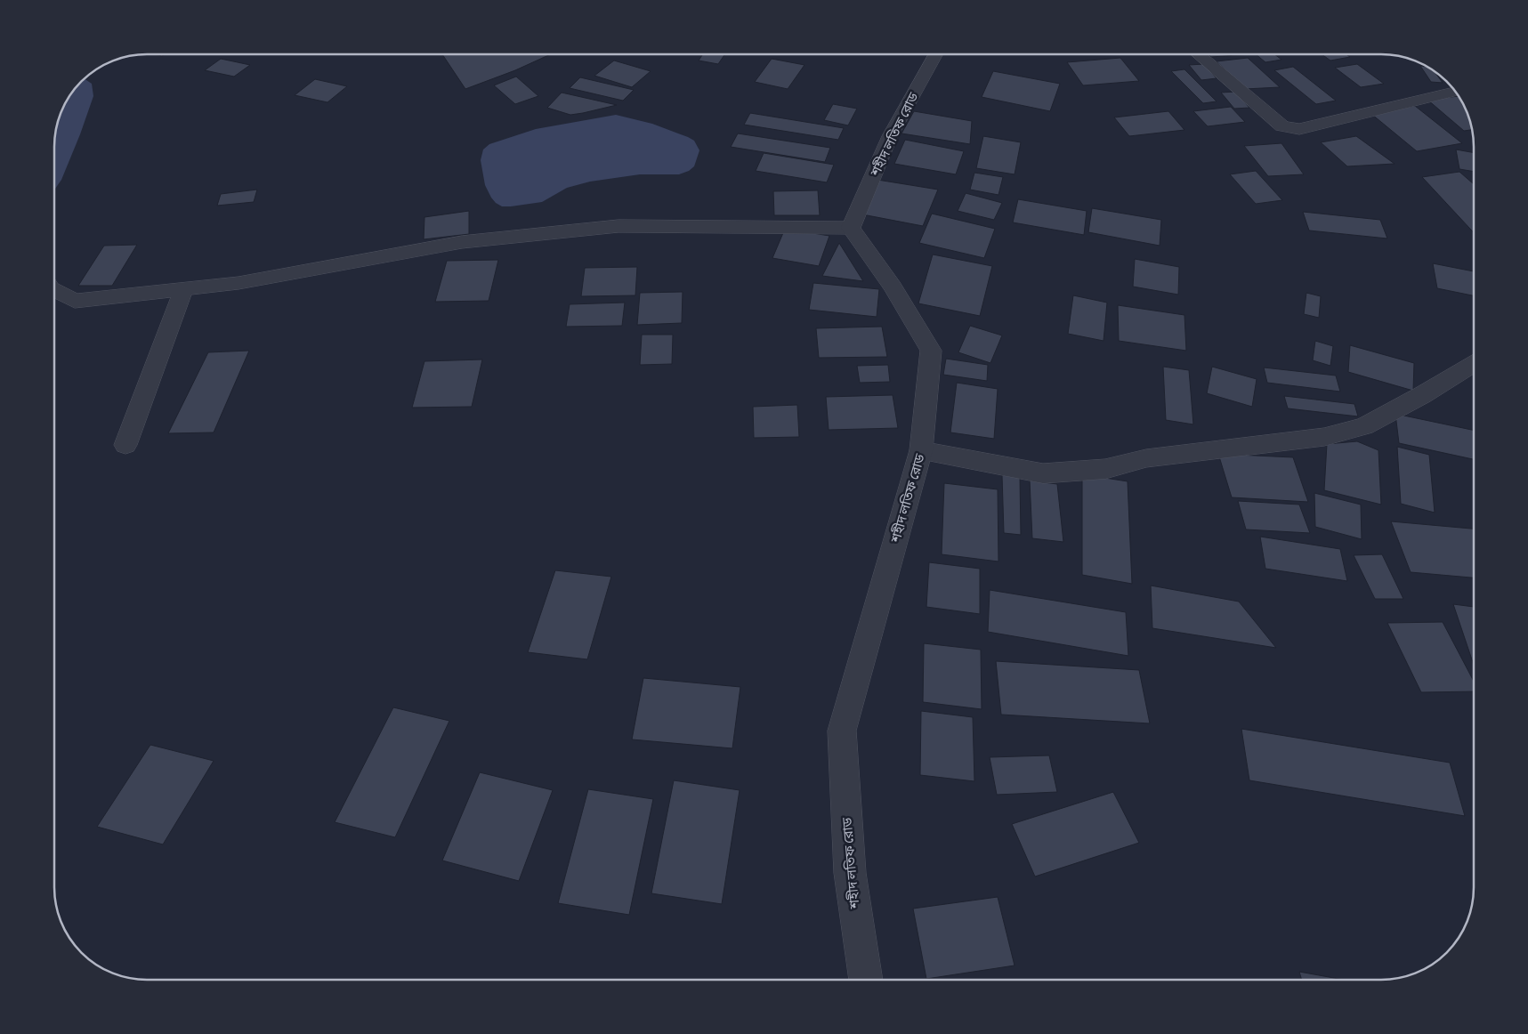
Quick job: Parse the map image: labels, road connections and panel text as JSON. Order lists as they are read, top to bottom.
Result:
{
  "streets": {
    "street": ["শহীদ লতিফ রোড"]
  }
}
